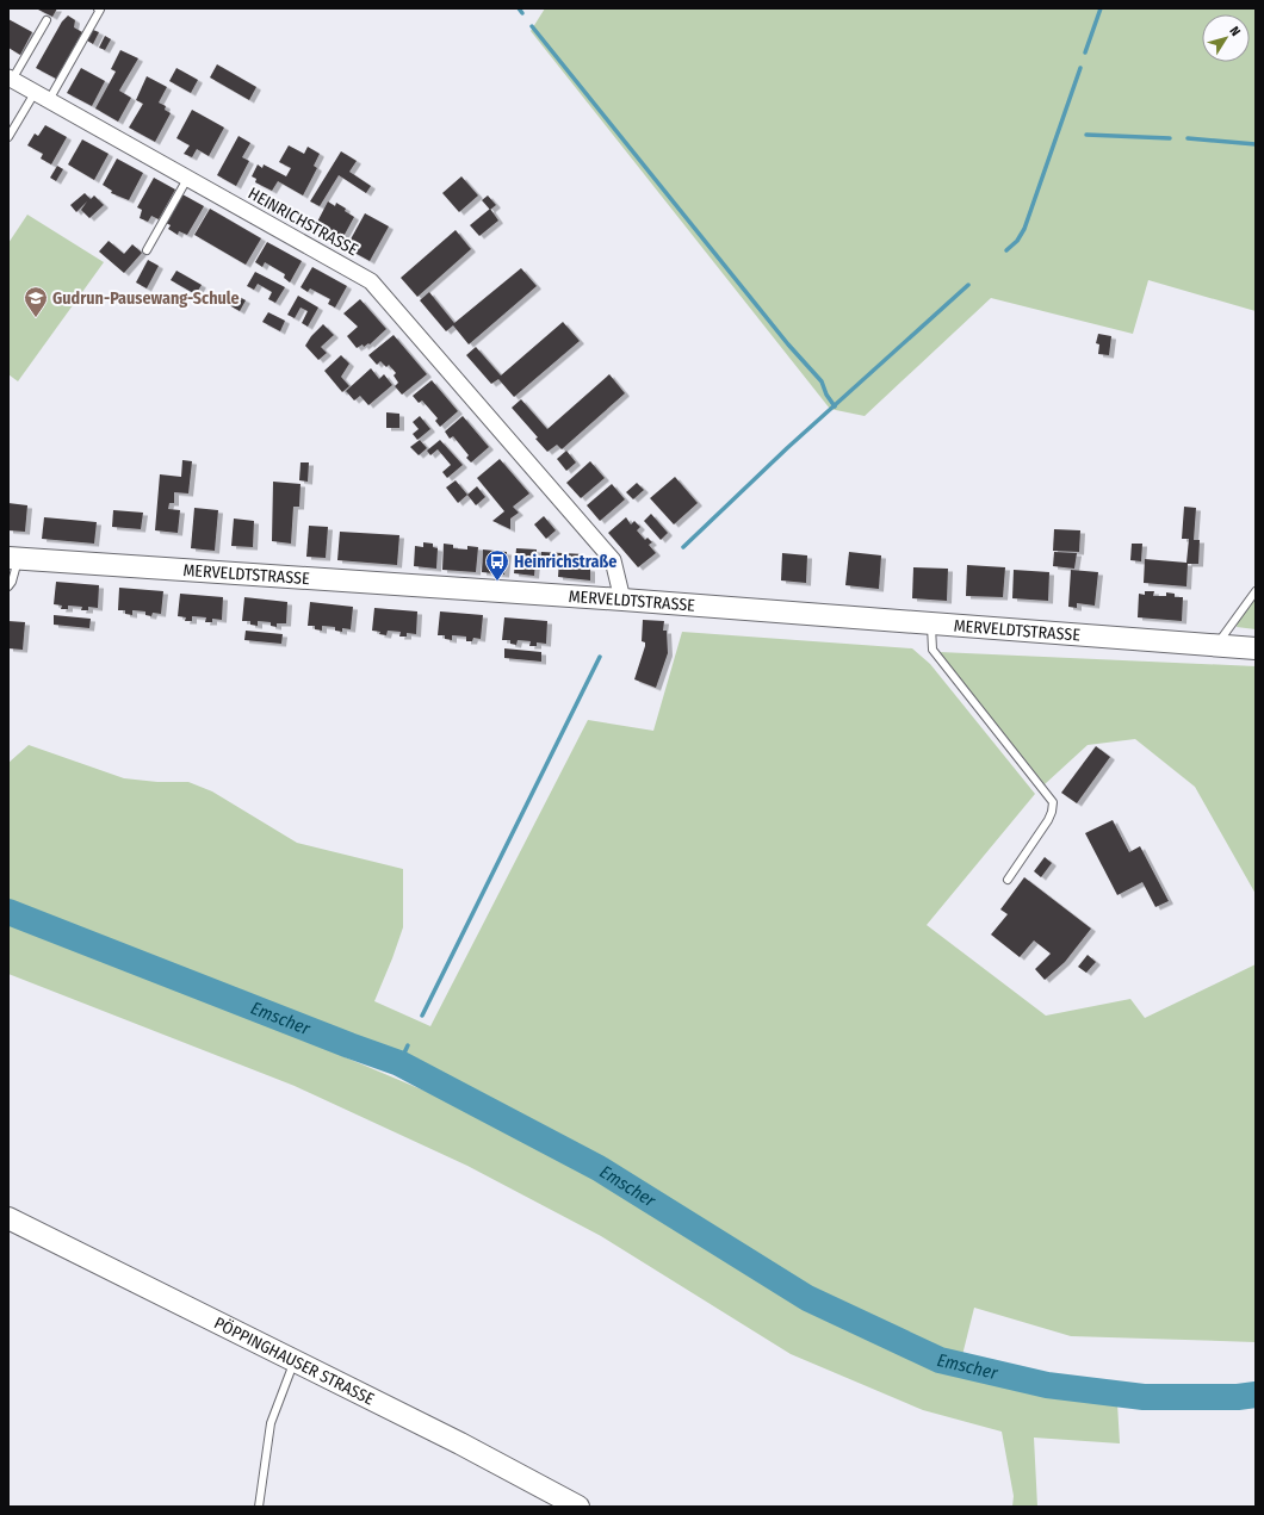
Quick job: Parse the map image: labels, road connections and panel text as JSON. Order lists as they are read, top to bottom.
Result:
{
  "streets": {
    "main road": ["MERVELDTSTRASSE", "PÖPPINGHAUSER STRASSE"],
    "street": ["HEINRICHSTRASSE"]
  },
  "crossings": [
    ["HEINRICHSTRASSE", "MERVELDTSTRASSE"]
  ],
  "water": ["Emscher"],
  "places": {
    "school or university": ["Gudrun-Pausewang-Schule"],
    "bus stop": ["Heinrichstraße"]
  },
  "north": "top right"
}
